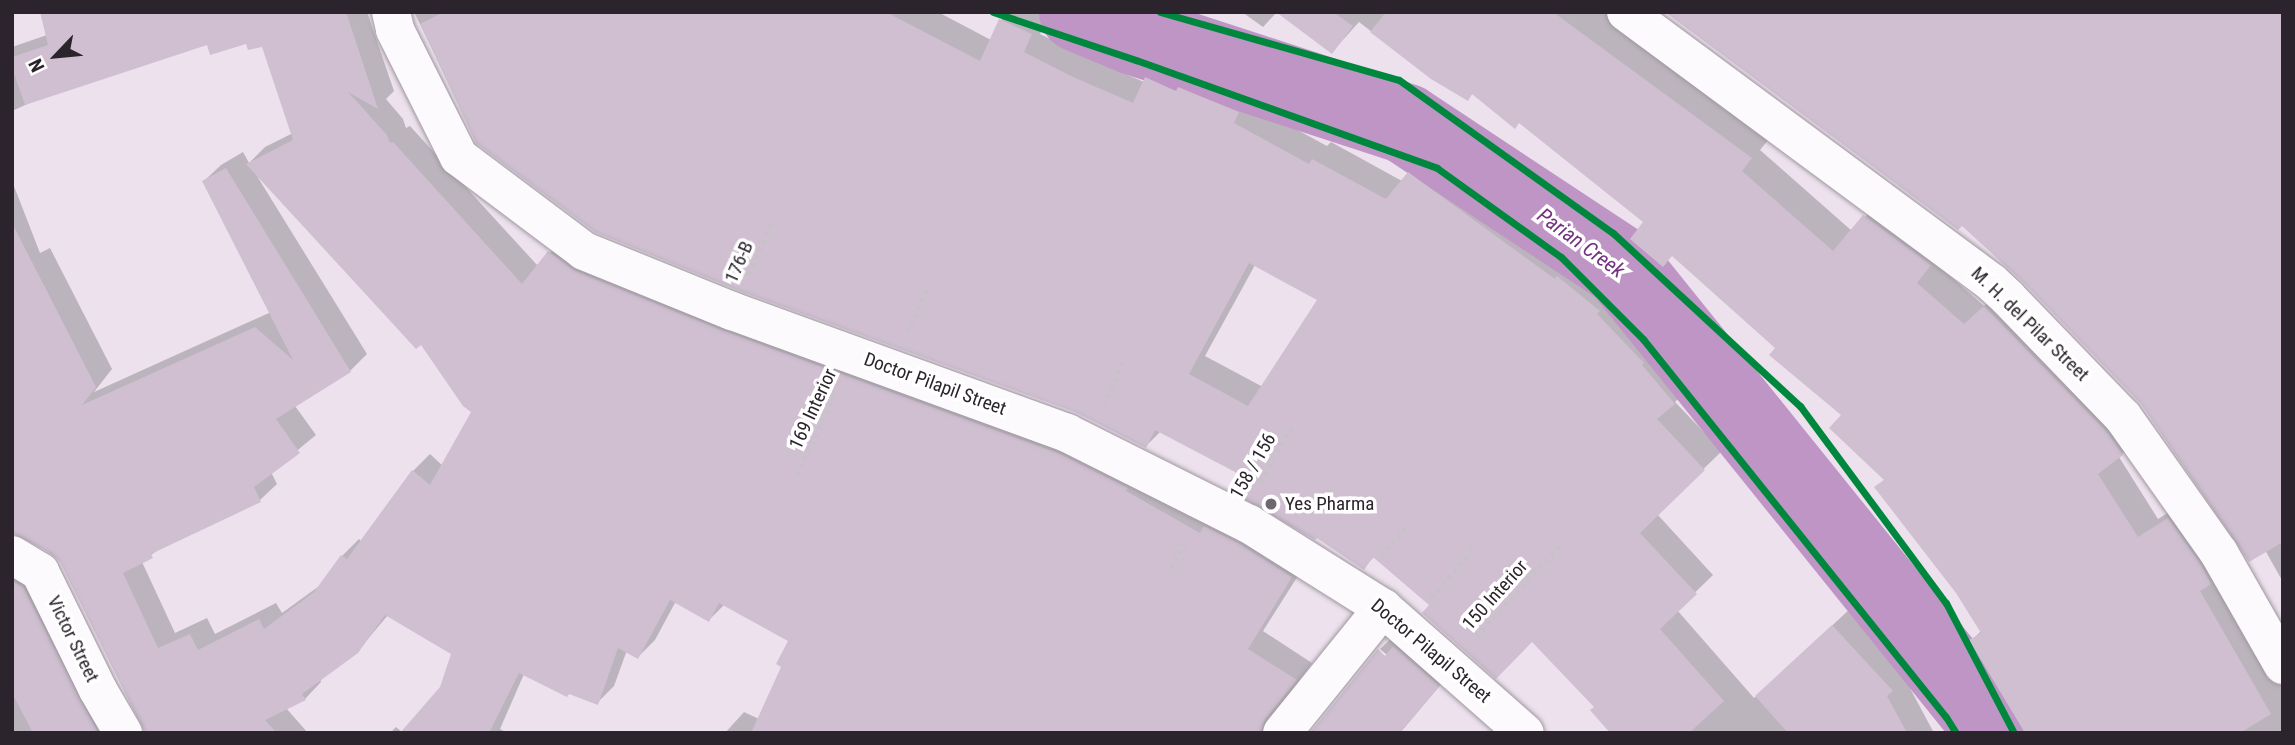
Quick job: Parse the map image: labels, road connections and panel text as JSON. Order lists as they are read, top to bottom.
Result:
{
  "streets": {
    "street": ["M. H. del Pilar Street", "Doctor Pilapil Street", "Victor Street"],
    "path": [
      "176-B",
      "169 Interior",
      "158 / 156",
      "150 Interior"
    ]
  },
  "crossings": [
    ["176-B", "Doctor Pilapil Street"],
    ["Doctor Pilapil Street", "169 Interior"],
    ["Doctor Pilapil Street", "158 / 156"],
    ["Doctor Pilapil Street", "150 Interior"]
  ],
  "water": ["Parian Creek"],
  "places": ["Yes Pharma"],
  "north": "bottom left"
}
